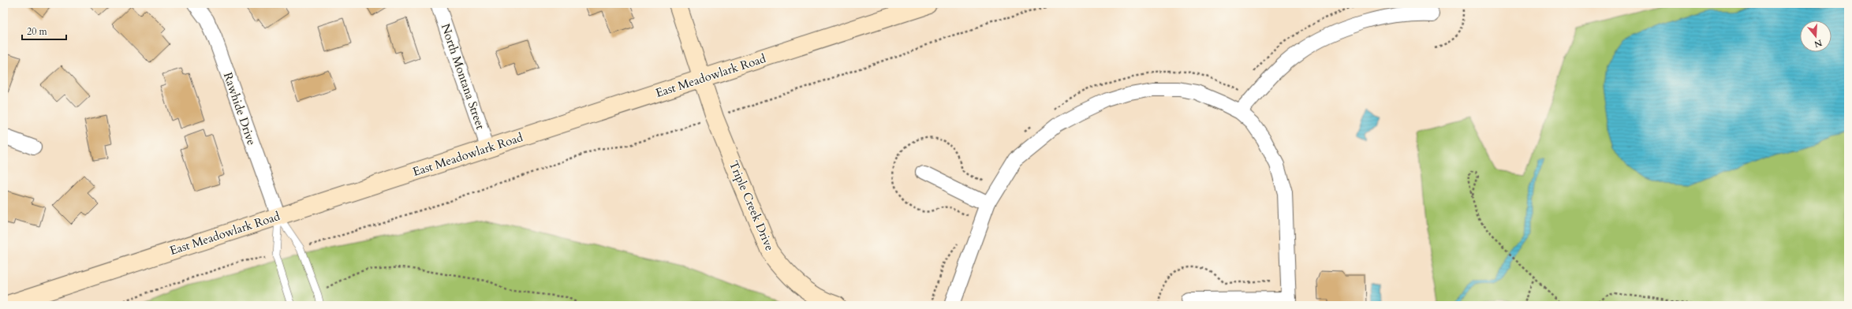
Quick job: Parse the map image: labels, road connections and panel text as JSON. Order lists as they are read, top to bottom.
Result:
{
  "streets": {
    "main road": ["East Meadowlark Road", "Triple Creek Drive"],
    "street": ["North Montana Street", "Rawhide Drive"]
  },
  "crossings": [
    ["East Meadowlark Road", "North Montana Street"],
    ["East Meadowlark Road", "Rawhide Drive"],
    ["East Meadowlark Road", "Triple Creek Drive"]
  ],
  "scale_bar": "20 m",
  "north": "bottom"
}
